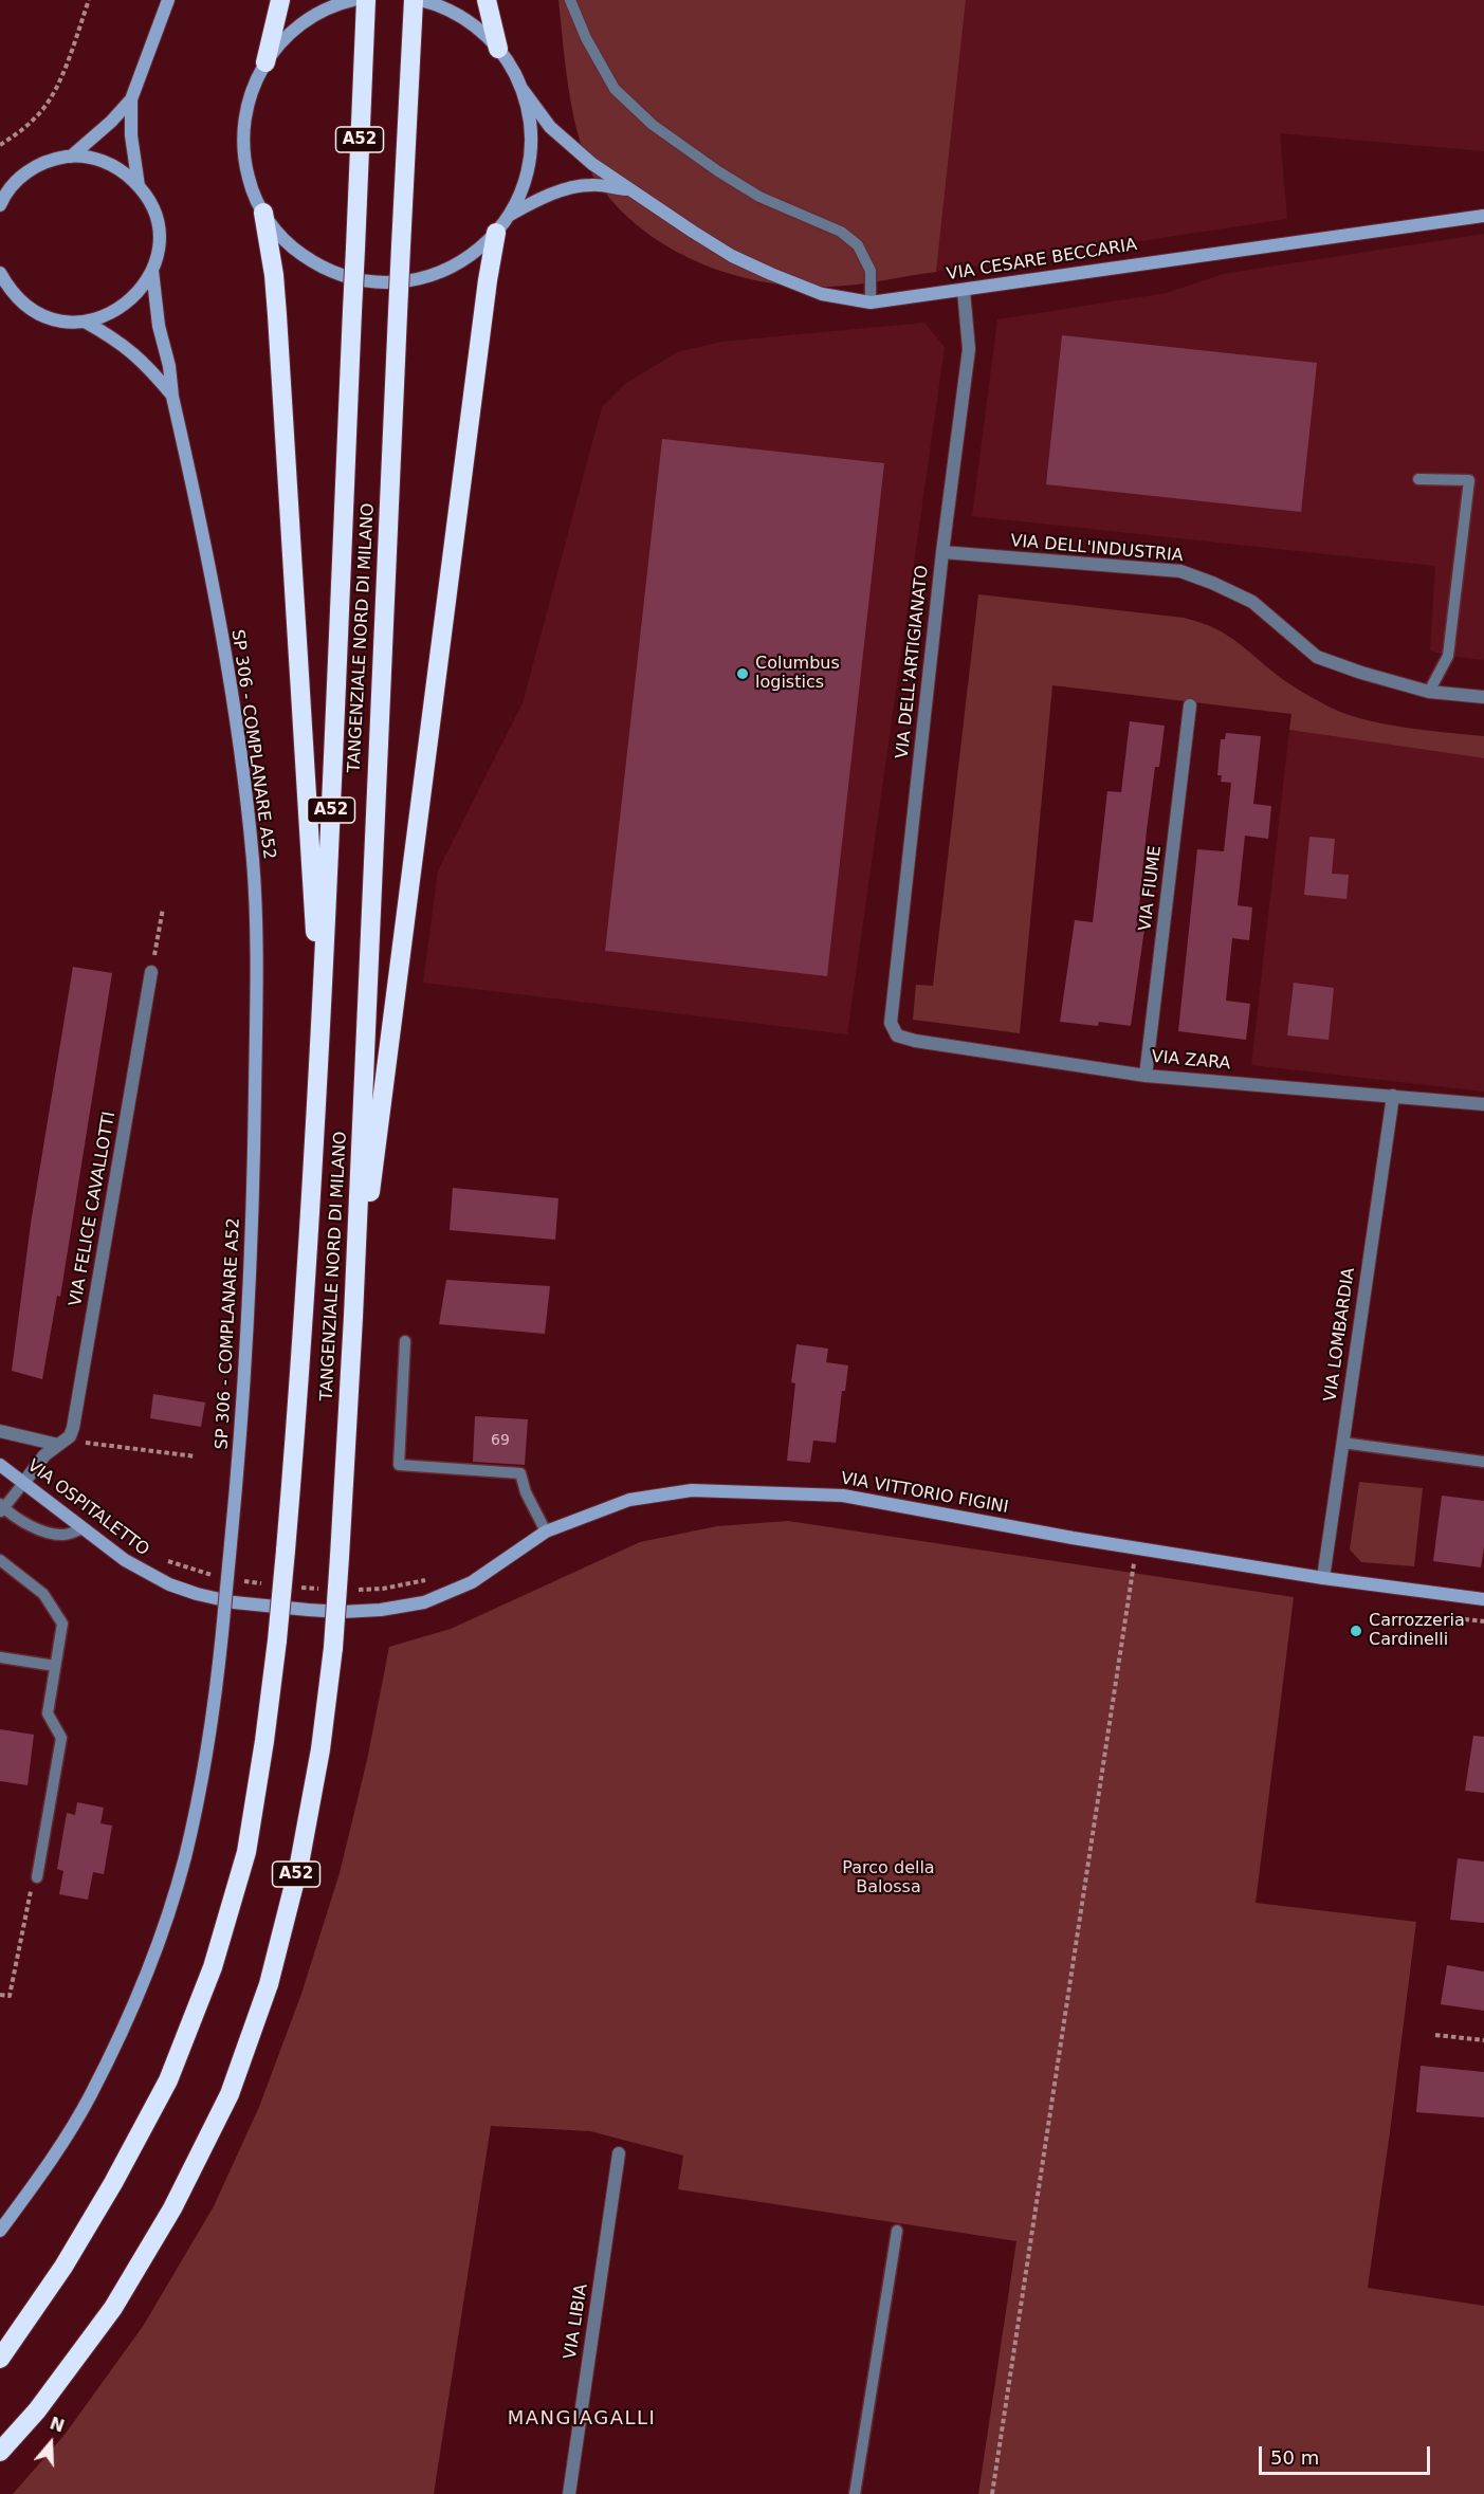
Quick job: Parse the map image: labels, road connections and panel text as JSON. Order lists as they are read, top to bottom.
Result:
{
  "streets": {
    "highway": ["A52", "TANGENZIALE NORD DI MILANO"],
    "street": [
      "VIA CESARE BECCARIA",
      "VIA DELL'INDUSTRIA",
      "VIA DELL'ARTIGIANATO",
      "SP 306 - COMPLANARE A52",
      "VIA FIUME",
      "VIA ZARA",
      "VIA FELICE CAVALLOTTI",
      "VIA LOMBARDIA",
      "VIA VITTORIO FIGINI",
      "VIA OSPITALETTO",
      "VIA LIBIA"
    ]
  },
  "crossings": [
    ["VIA CESARE BECCARIA", "VIA DELL'ARTIGIANATO"],
    ["VIA DELL'INDUSTRIA", "VIA DELL'ARTIGIANATO"],
    ["VIA DELL'ARTIGIANATO", "VIA ZARA"],
    ["VIA FIUME", "VIA ZARA"],
    ["VIA ZARA", "VIA LOMBARDIA"],
    ["VIA LOMBARDIA", "VIA VITTORIO FIGINI"],
    ["VIA VITTORIO FIGINI", "VIA OSPITALETTO"]
  ],
  "districts": ["MANGIAGALLI"],
  "parks": ["Parco della Balossa"],
  "places": ["Columbus logistics", "Carrozzeria Cardinelli"],
  "house_numbers": ["69"],
  "scale_bar": "50 m",
  "north": "top"
}
